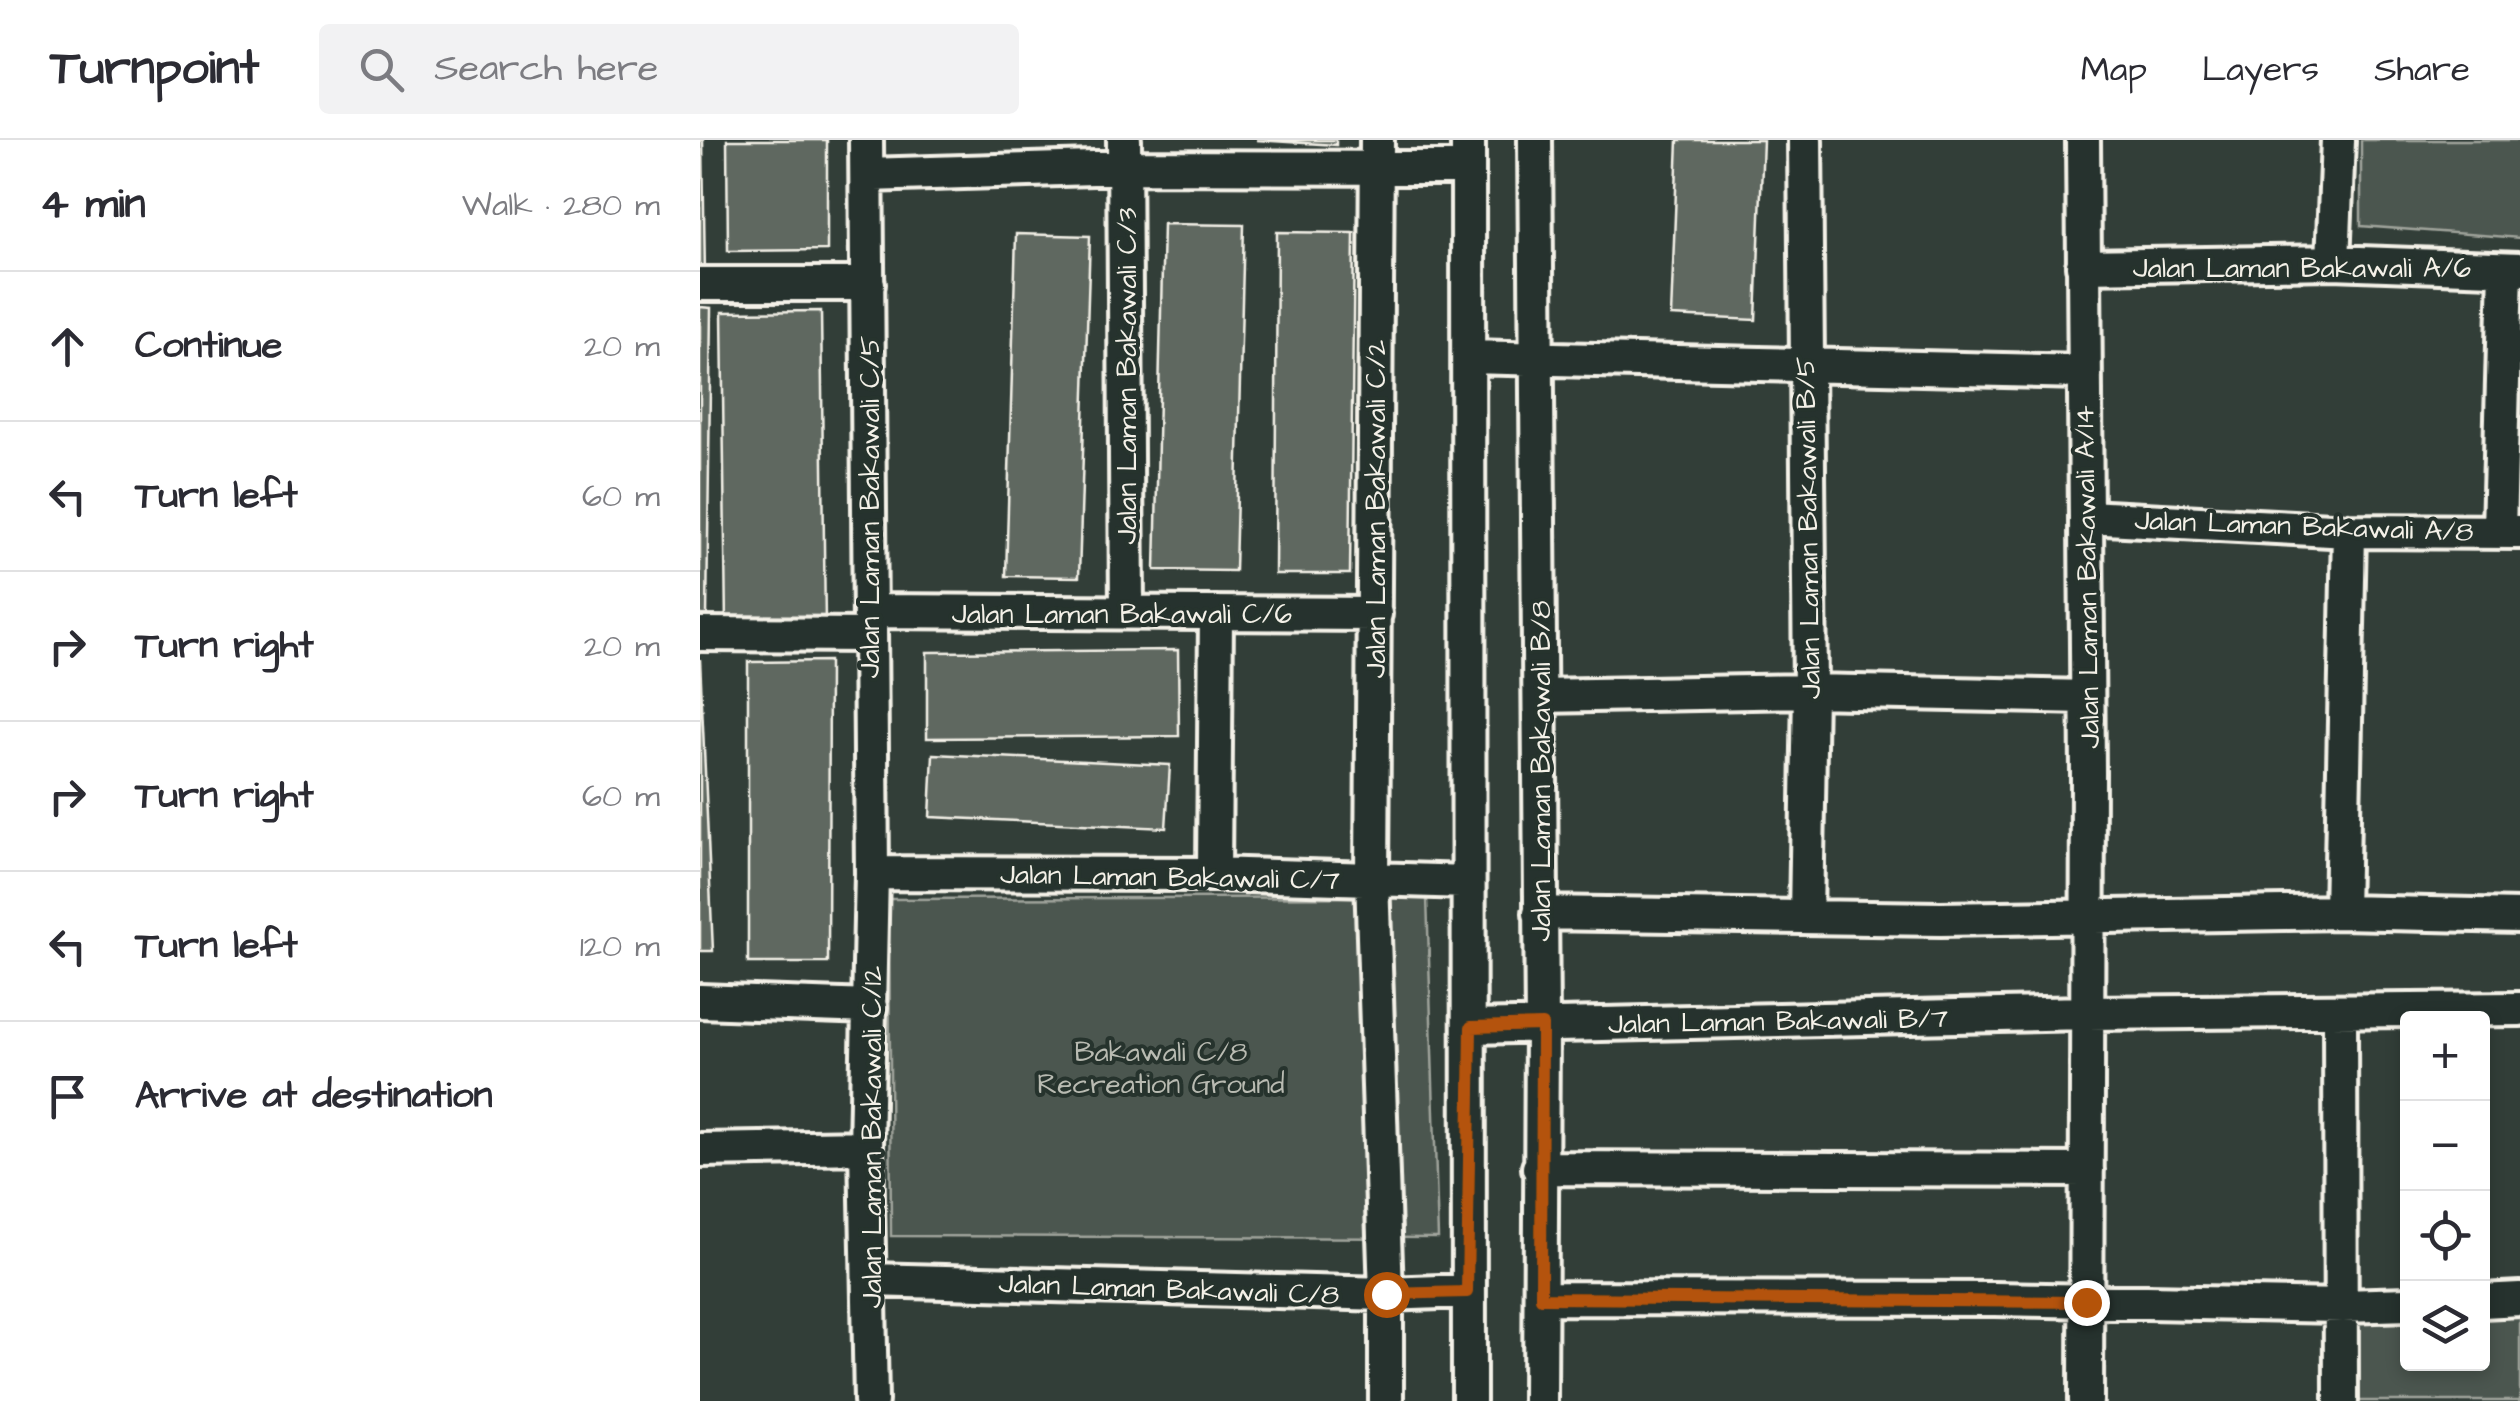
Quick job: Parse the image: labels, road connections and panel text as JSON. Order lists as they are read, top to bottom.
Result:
{
  "streets": {
    "street": [
      "Jalan Laman Bakawali A/6",
      "Jalan Laman Bakawali C/3",
      "Jalan Laman Bakawali C/5",
      "Jalan Laman Bakawali C/2",
      "Jalan Laman Bakawali A/8",
      "Jalan Laman Bakawali B/5",
      "Jalan Laman Bakawali A/14",
      "Jalan Laman Bakawali C/6",
      "Jalan Laman Bakawali B/8",
      "Jalan Laman Bakawali C/7",
      "Jalan Laman Bakawali B/7",
      "Jalan Laman Bakawali C/12",
      "Jalan Laman Bakawali C/8"
    ]
  },
  "crossings": [
    ["Jalan Laman Bakawali A/6", "Jalan Laman Bakawali A/14"],
    ["Jalan Laman Bakawali C/3", "Jalan Laman Bakawali C/6"],
    ["Jalan Laman Bakawali C/5", "Jalan Laman Bakawali C/6"],
    ["Jalan Laman Bakawali C/5", "Jalan Laman Bakawali C/7"],
    ["Jalan Laman Bakawali C/5", "Jalan Laman Bakawali C/12"],
    ["Jalan Laman Bakawali C/2", "Jalan Laman Bakawali C/6"],
    ["Jalan Laman Bakawali C/2", "Jalan Laman Bakawali C/7"],
    ["Jalan Laman Bakawali C/2", "Jalan Laman Bakawali C/8"],
    ["Jalan Laman Bakawali A/8", "Jalan Laman Bakawali A/14"],
    ["Jalan Laman Bakawali A/14", "Jalan Laman Bakawali B/7"],
    ["Jalan Laman Bakawali B/8", "Jalan Laman Bakawali B/7"],
    ["Jalan Laman Bakawali C/7", "Jalan Laman Bakawali C/12"],
    ["Jalan Laman Bakawali C/12", "Jalan Laman Bakawali C/8"]
  ],
  "parks": ["Bakawali C/8 Recreation Ground"],
  "page": {
    "header": "Turnpoint",
    "search": "Search here",
    "nav": ["Map", "Layers", "Share"],
    "heading": ["4 min", "Walk · 280 m"],
    "list": [
      ["Continue", "20 m"],
      ["Turn left", "60 m"],
      ["Turn right", "20 m"],
      ["Turn right", "60 m"],
      ["Turn left", "120 m"],
      "Arrive at destination"
    ],
    "map_buttons": ["+", "−"]
  }
}
